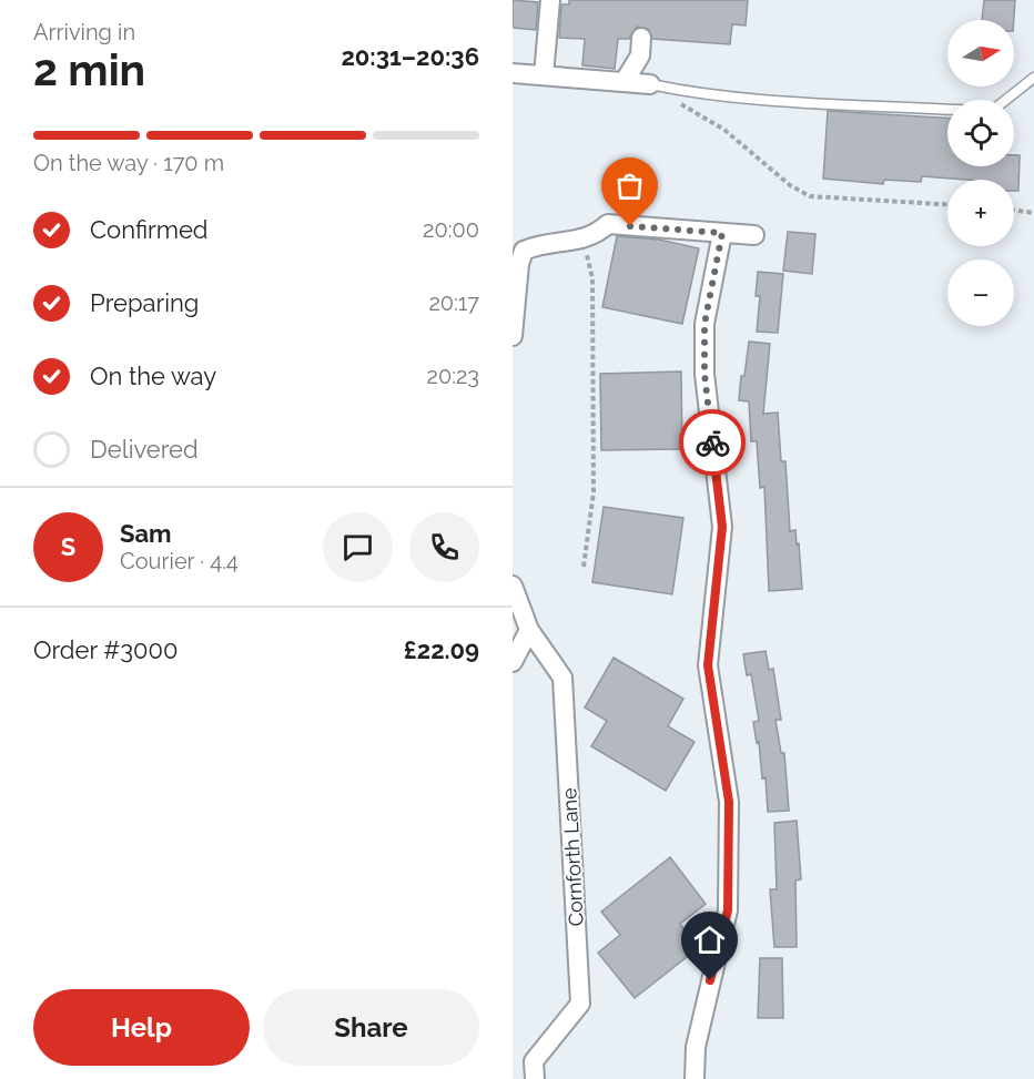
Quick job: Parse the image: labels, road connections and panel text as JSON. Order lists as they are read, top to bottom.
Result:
{
  "streets": {
    "street": ["Cornforth Lane"]
  },
  "north": "right",
  "page": {
    "heading": ["2 min", "Arriving in", "20:31–20:36"],
    "panel": [
      "Sam",
      "Courier · 4.4",
      "Order #3000",
      "£22.09"
    ],
    "map_buttons": ["+", "−"],
    "bar": "On the way · 170 m",
    "list": [
      ["Confirmed", "20:00"],
      ["Preparing", "20:17"],
      ["On the way", "20:23"],
      "Delivered"
    ],
    "round": "S",
    "buttons": ["Help", "Share"]
  }
}
